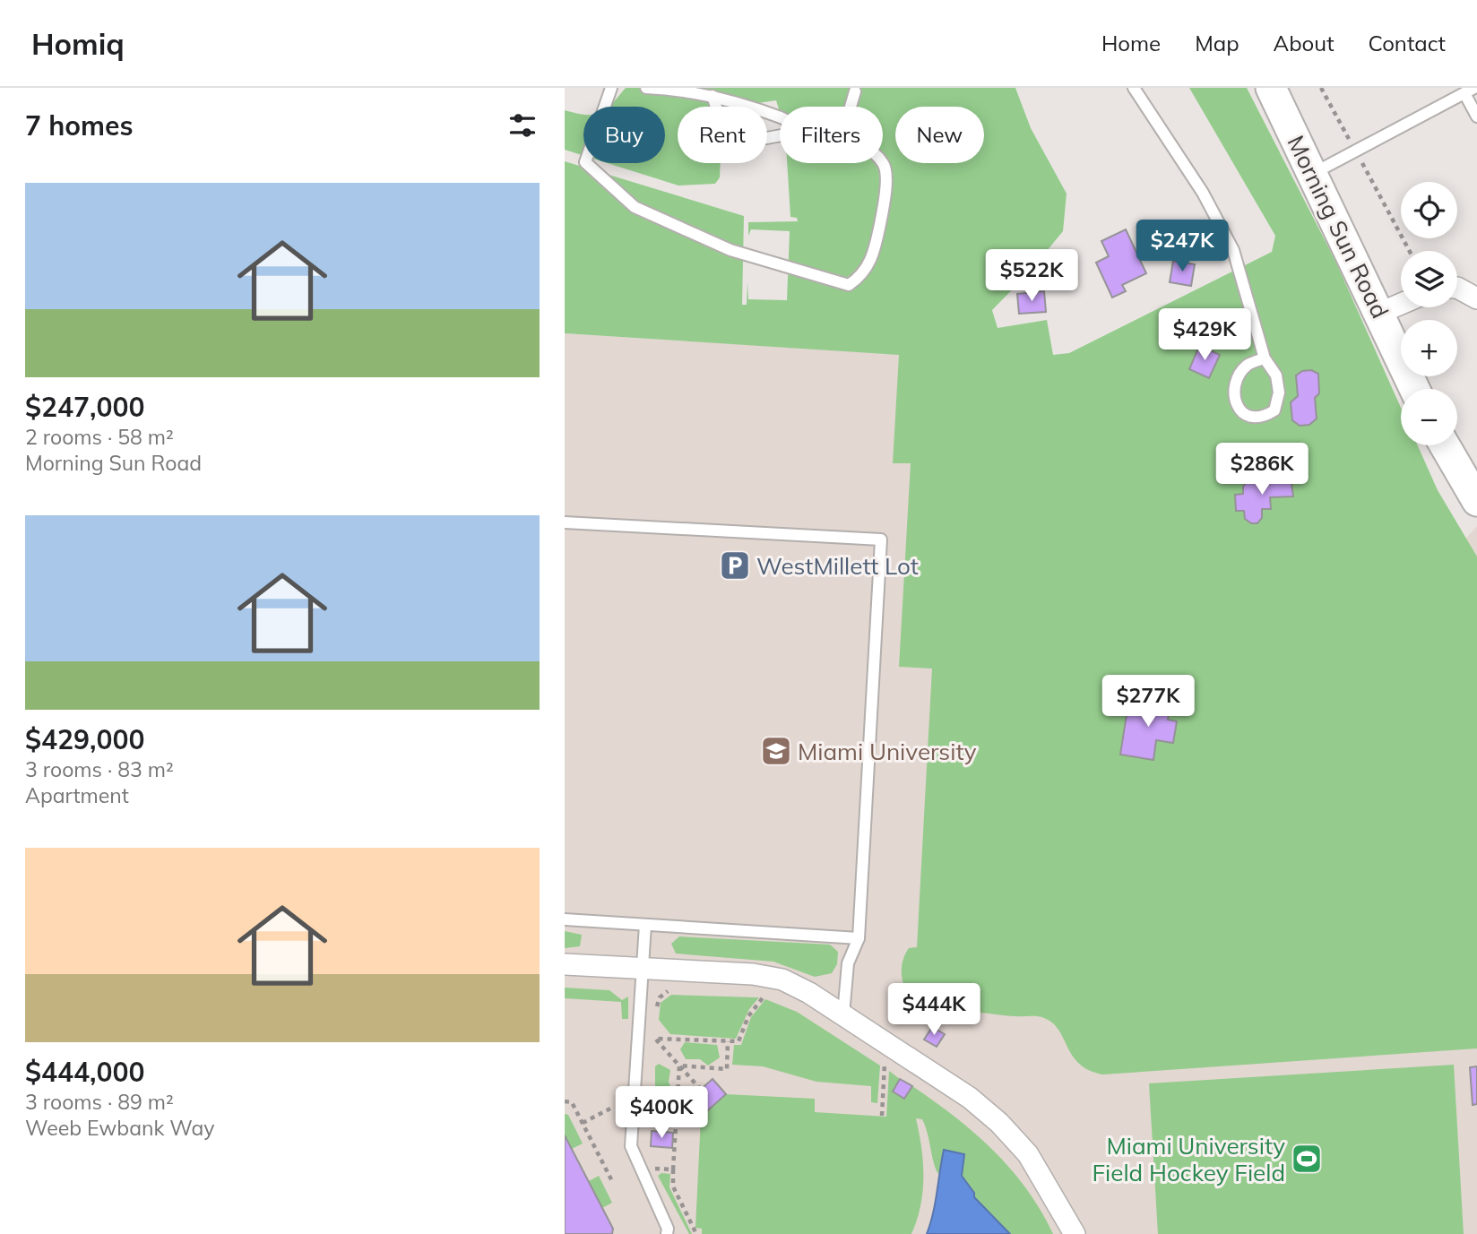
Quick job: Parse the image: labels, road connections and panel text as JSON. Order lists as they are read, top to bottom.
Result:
{
  "streets": {
    "main road": ["Morning Sun Road"]
  },
  "places": {
    "parking": ["WestMillett Lot"],
    "school or university": ["Miami University"],
    "sports": ["Miami University Field Hockey Field"]
  },
  "page": {
    "header": "Homiq",
    "nav": [
      "Home",
      "Map",
      "About",
      "Contact"
    ],
    "heading": "7 homes",
    "chip": [
      "Buy",
      "Rent",
      "Filters",
      "New"
    ],
    "list": [
      {
        "name": "$247,000",
        "note": "2 rooms · 58 m² · Morning Sun Road"
      },
      {
        "name": "$429,000",
        "note": "3 rooms · 83 m² · Apartment"
      },
      {
        "name": "$444,000",
        "note": "3 rooms · 89 m² · Weeb Ewbank Way"
      }
    ],
    "map_buttons": ["+", "−"],
    "price": [
      "$247K",
      "$522K",
      "$429K",
      "$286K",
      "$277K",
      "$444K",
      "$400K"
    ]
  }
}
